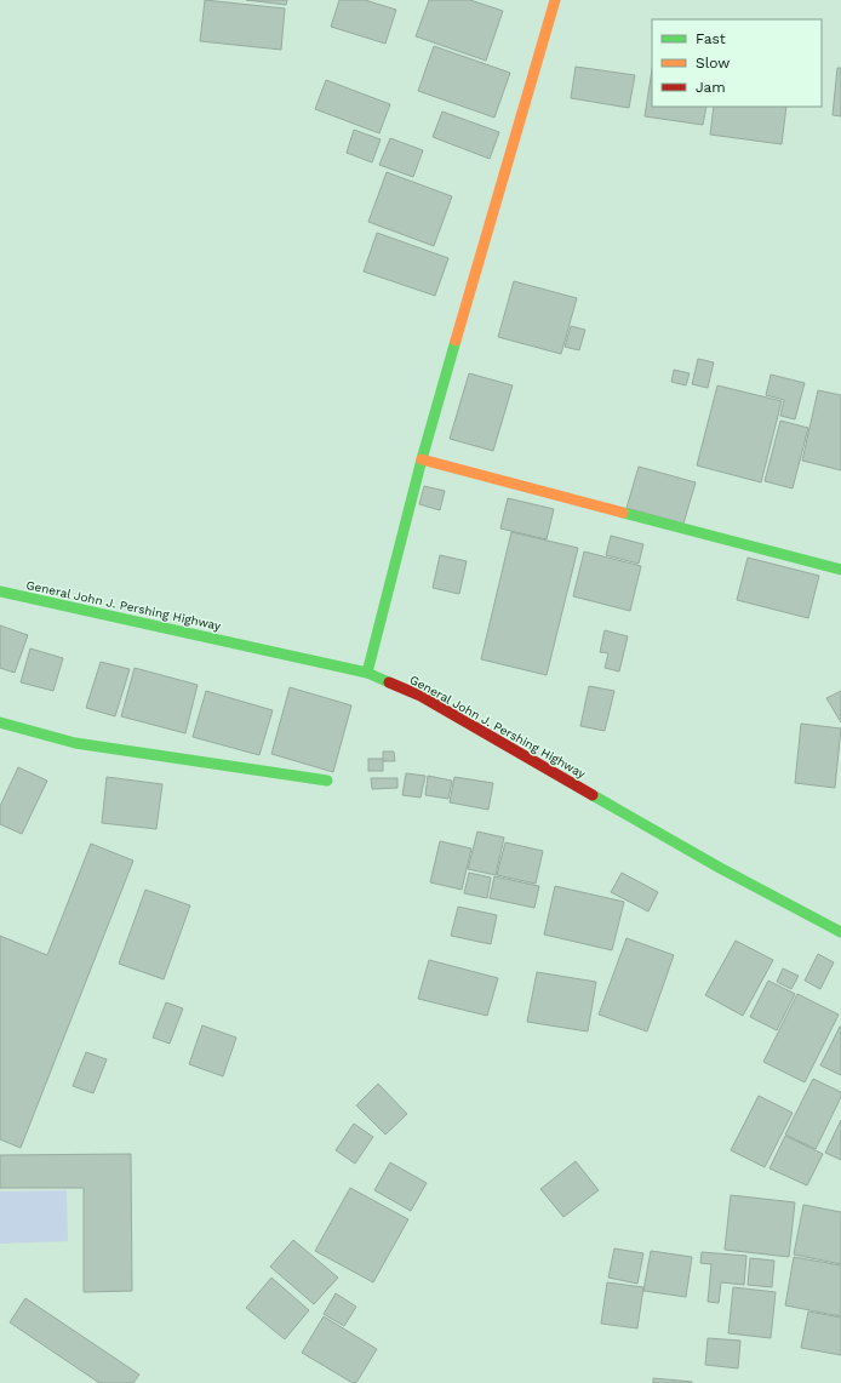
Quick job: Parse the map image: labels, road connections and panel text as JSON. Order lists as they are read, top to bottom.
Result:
{
  "streets": {
    "street": ["General John J. Pershing Highway"]
  },
  "legend": ["Fast", "Slow", "Jam"]
}
